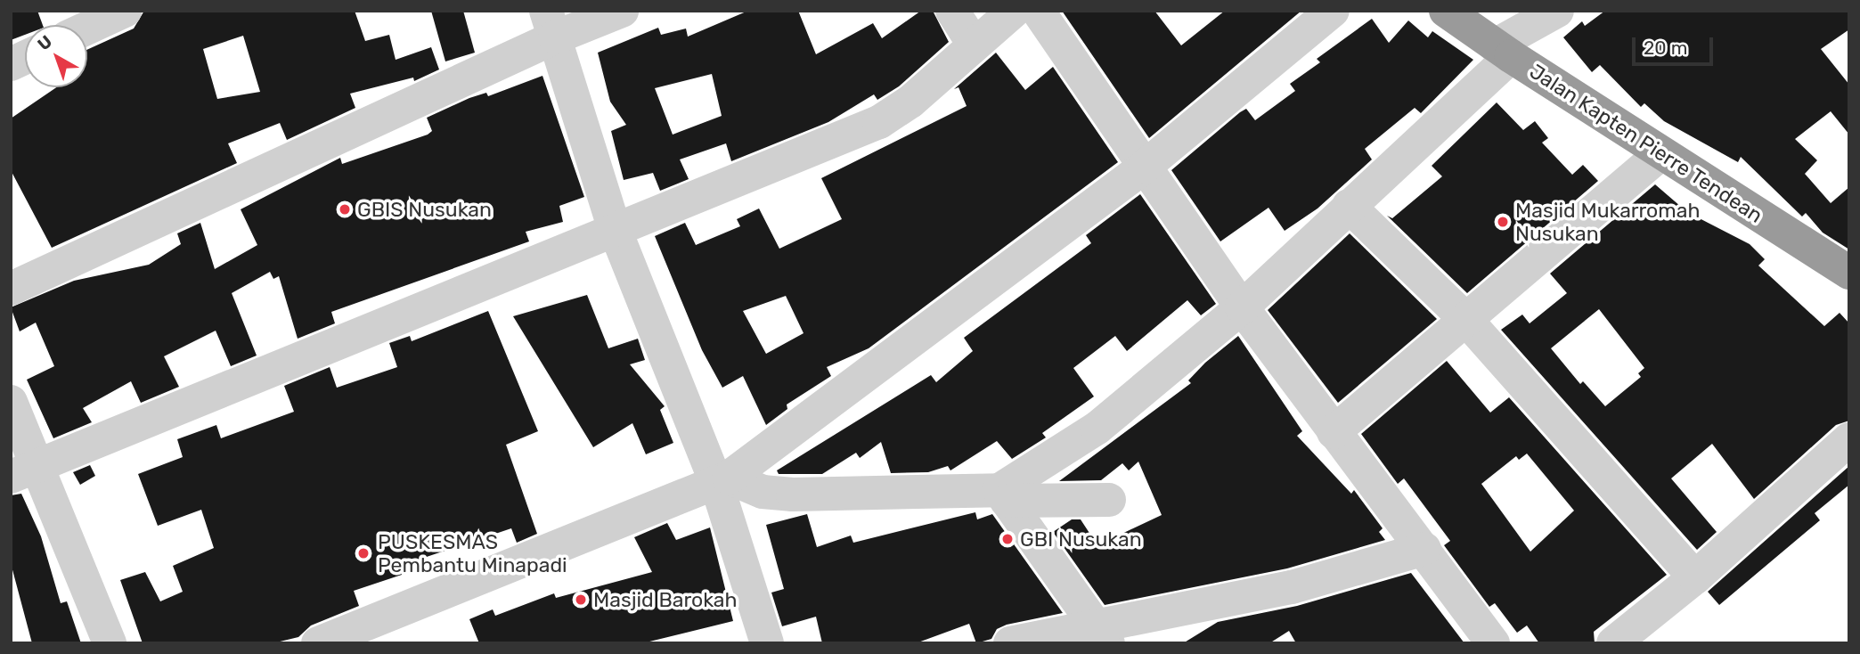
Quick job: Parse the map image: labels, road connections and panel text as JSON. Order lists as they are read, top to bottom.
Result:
{
  "streets": {
    "highway": ["Jalan Kapten Pierre Tendean"]
  },
  "places": [
    "GBIS Nusukan",
    "Masjid Mukarromah Nusukan",
    "GBI Nusukan",
    "PUSKESMAS Pembantu Minapadi",
    "Masjid Barokah"
  ],
  "scale_bar": "20 m",
  "north": "top left"
}
